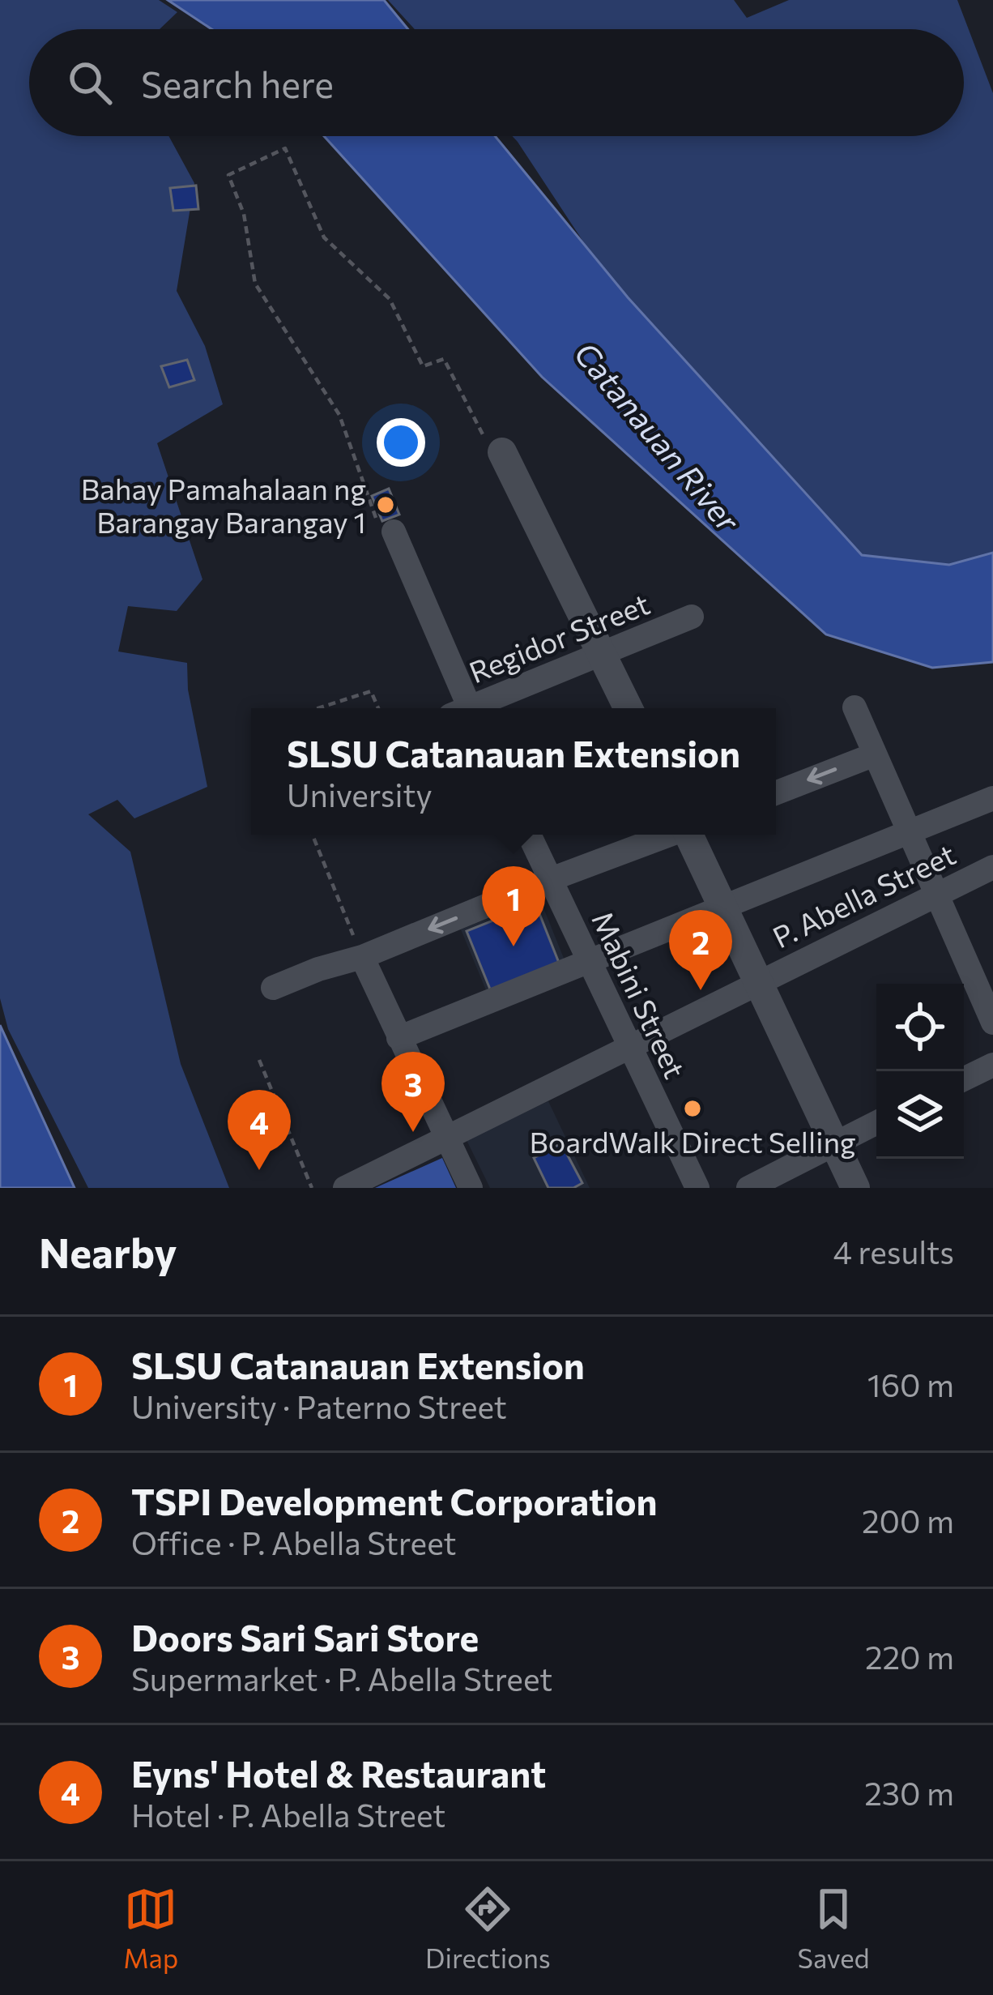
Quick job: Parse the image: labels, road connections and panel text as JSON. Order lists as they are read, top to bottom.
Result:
{
  "streets": {
    "street": ["Regidor Street", "P. Abella Street", "Mabini Street"]
  },
  "crossings": [
    ["P. Abella Street", "Mabini Street"]
  ],
  "water": ["Catanauan River"],
  "places": ["Bahay Pamahalaan ng Barangay Barangay 1", "BoardWalk Direct Selling"],
  "page": {
    "search": "Search here",
    "popup": ["SLSU Catanauan Extension", "University"],
    "pins": [
      "1",
      "2",
      "3",
      "4"
    ],
    "heading": ["Nearby", "4 results"],
    "list": [
      {
        "mark": "1",
        "name": "SLSU Catanauan Extension",
        "note": "University · Paterno Street",
        "value": "160 m"
      },
      {
        "mark": "2",
        "name": "TSPI Development Corporation",
        "note": "Office · P. Abella Street",
        "value": "200 m"
      },
      {
        "mark": "3",
        "name": "Doors Sari Sari Store",
        "note": "Supermarket · P. Abella Street",
        "value": "220 m"
      },
      {
        "mark": "4",
        "name": "Eyns' Hotel & Restaurant",
        "note": "Hotel · P. Abella Street",
        "value": "230 m"
      }
    ],
    "nav": ["Map", "Directions", "Saved"]
  }
}
